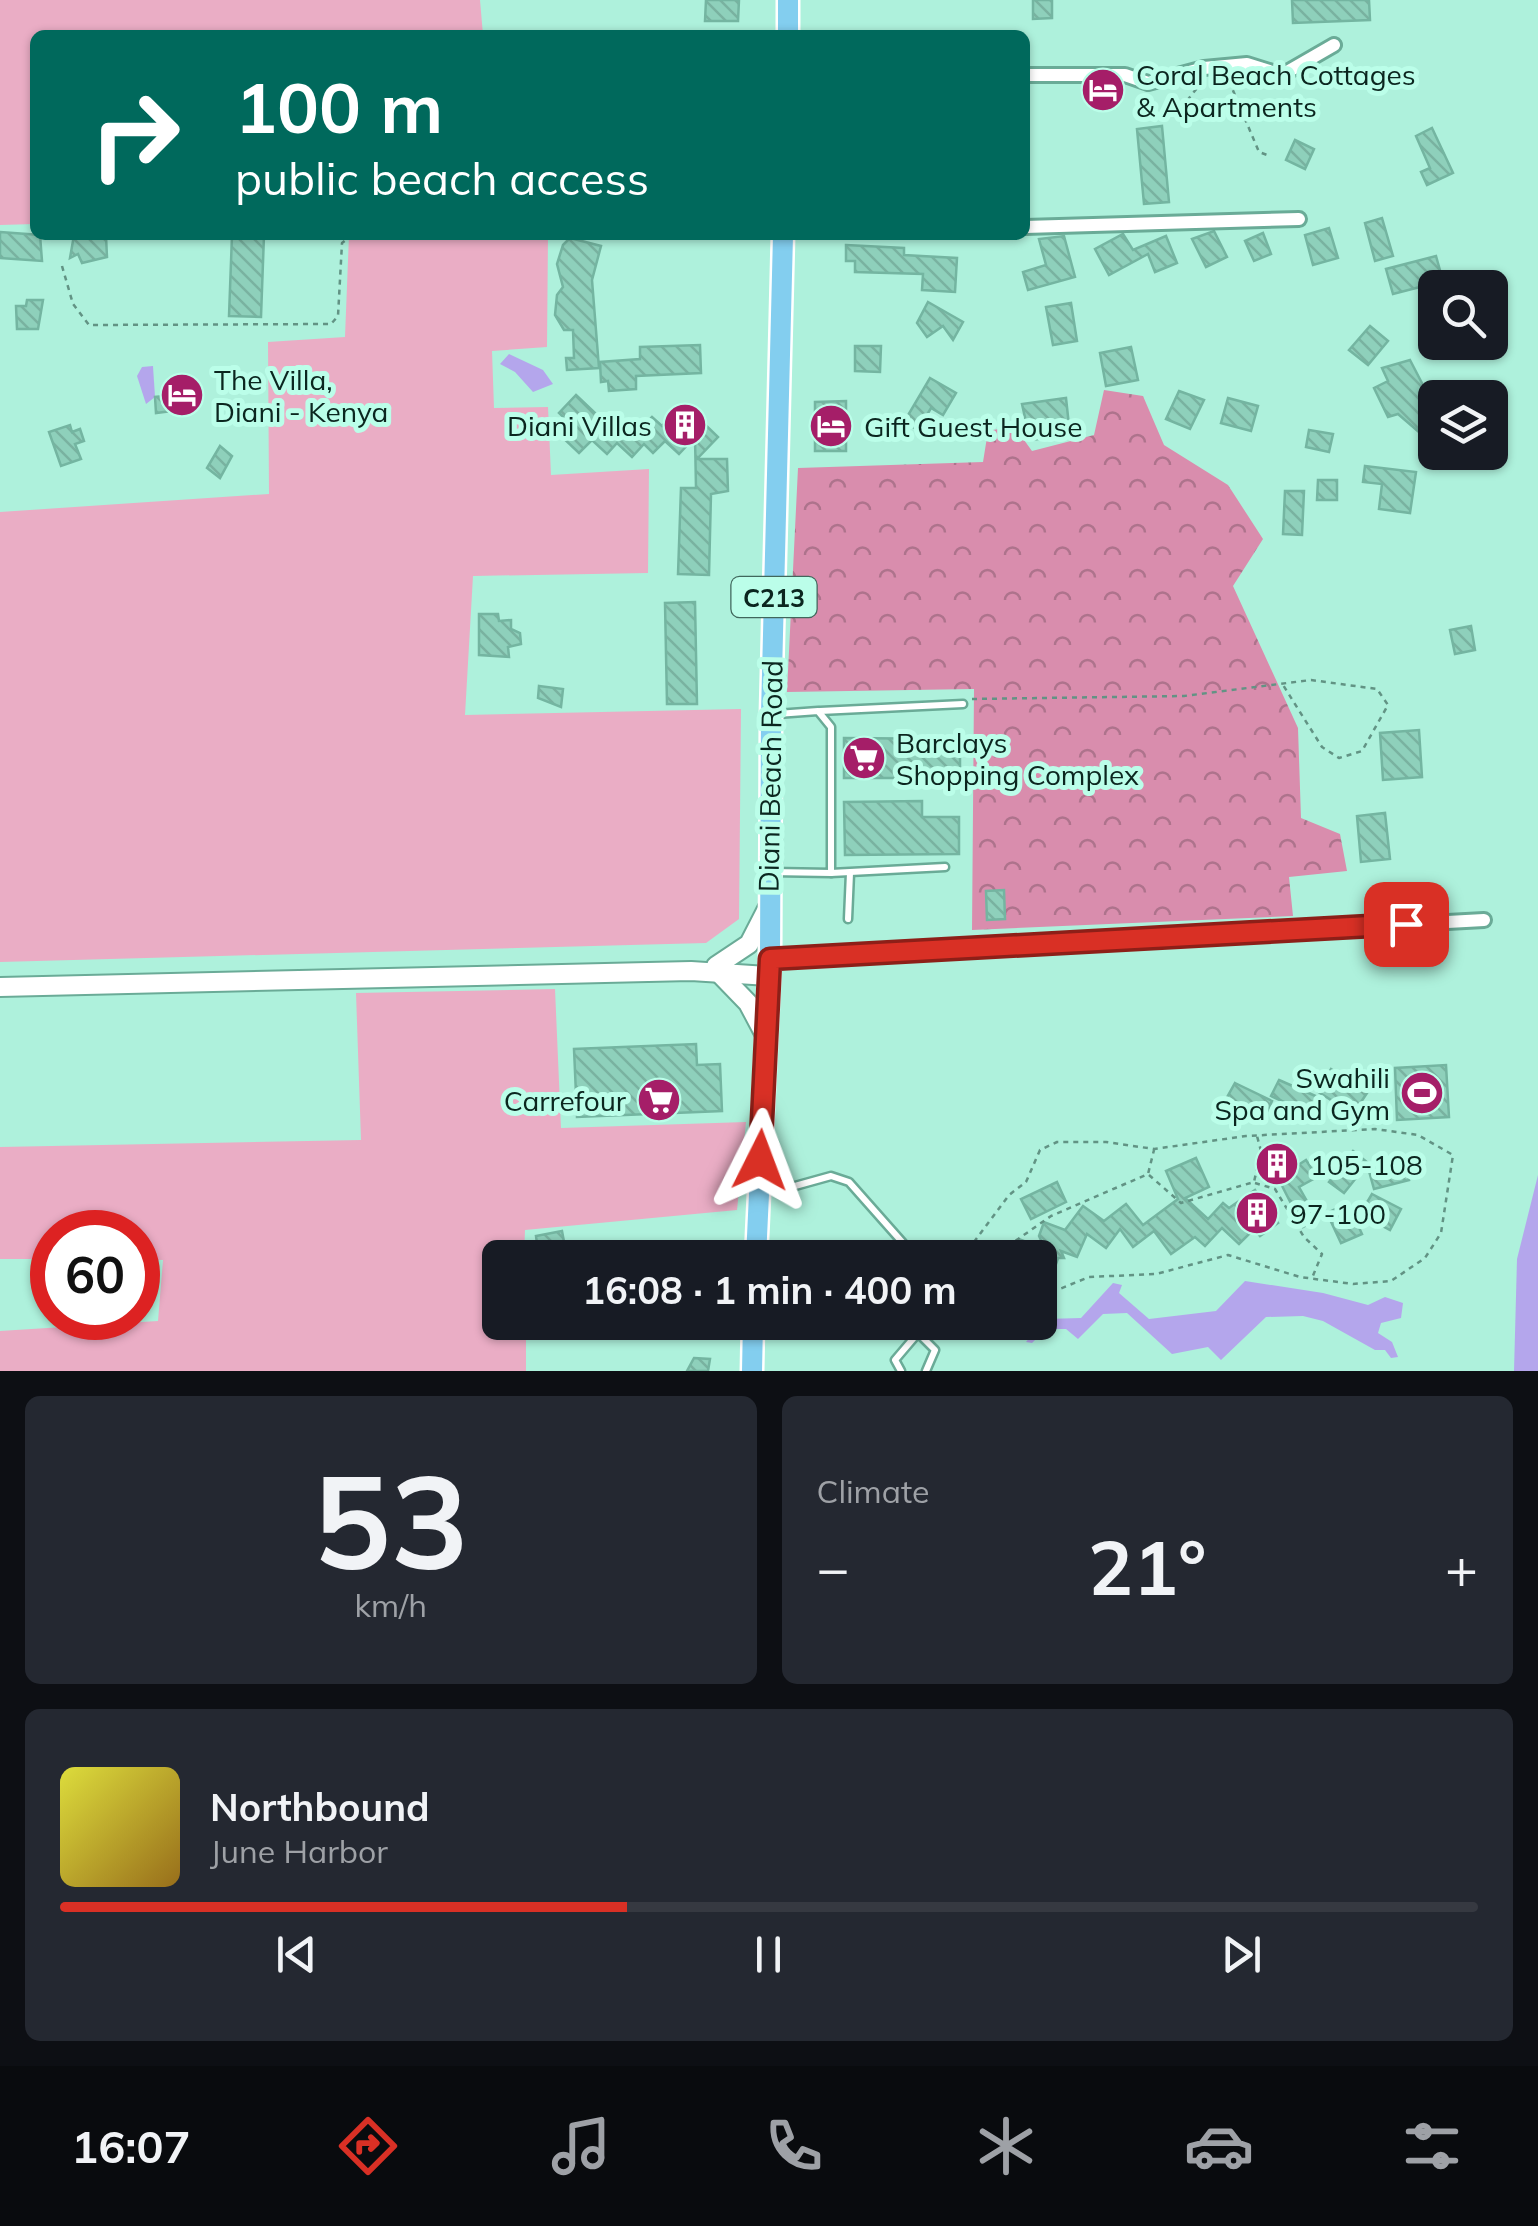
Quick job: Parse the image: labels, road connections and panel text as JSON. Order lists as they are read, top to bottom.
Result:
{
  "streets": {
    "main road": ["C213", "Diani Beach Road"]
  },
  "places": {
    "hotel": ["Coral Beach Cottages & Apartments", "The Villa, Diani - Kenya", "Gift Guest House"],
    "building": ["Diani Villas", "105-108", "97-100"],
    "supermarket": ["Barclays Shopping Complex", "Carrefour"],
    "sports": ["Swahili Spa and Gym"]
  },
  "page": {
    "turn": ["100 m", "public beach access"],
    "limit": "60",
    "trip": "16:08 · 1 min · 400 m",
    "tile": [
      ["53", "km/h"],
      "Climate"
    ],
    "heat": ["−", "21°", "+"],
    "song": ["Northbound", "June Harbor"],
    "tabs": "16:07"
  }
}
